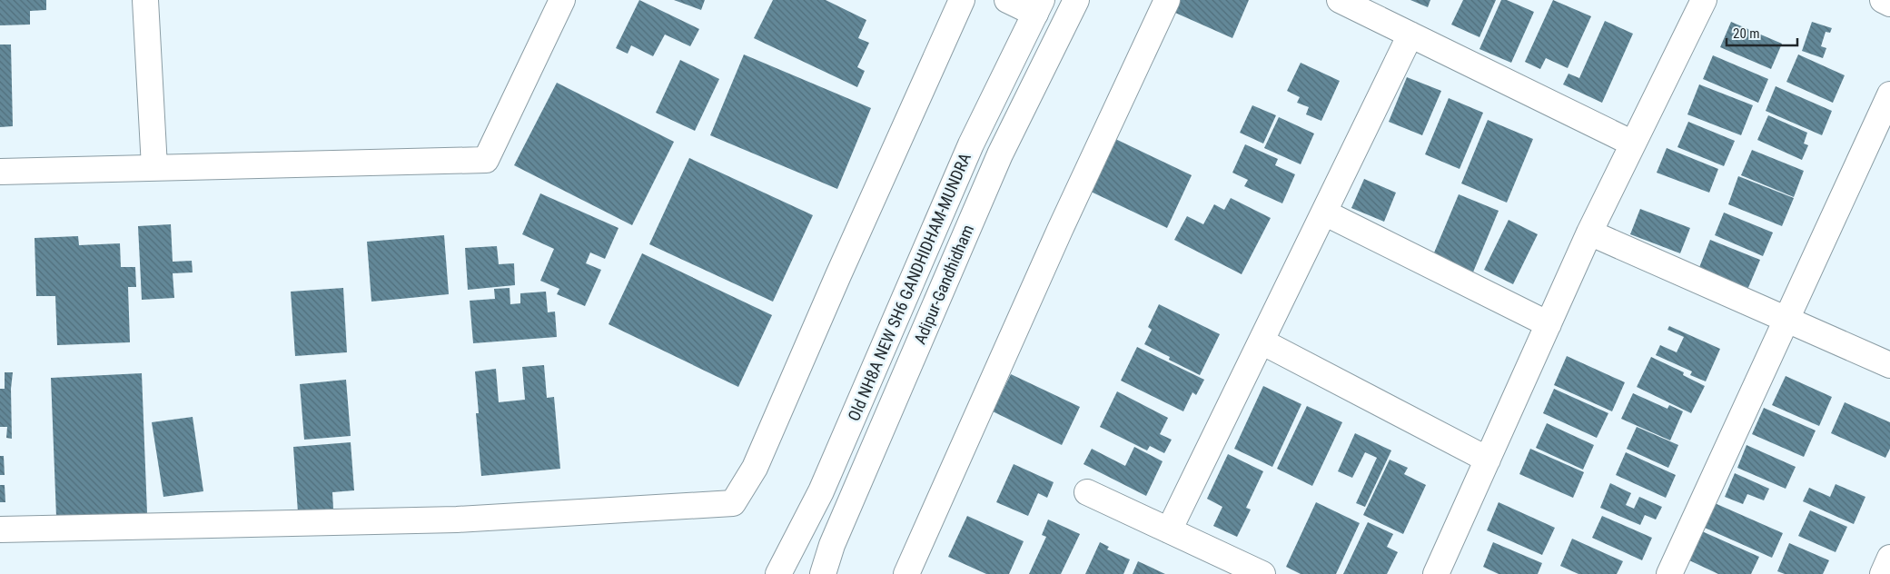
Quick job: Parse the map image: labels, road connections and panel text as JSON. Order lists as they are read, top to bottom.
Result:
{
  "streets": {
    "street": ["Adipur-Gandhidham", "Old NH8A NEW SH6 GANDHIDHAM-MUNDRA"]
  },
  "scale_bar": "20 m"
}
